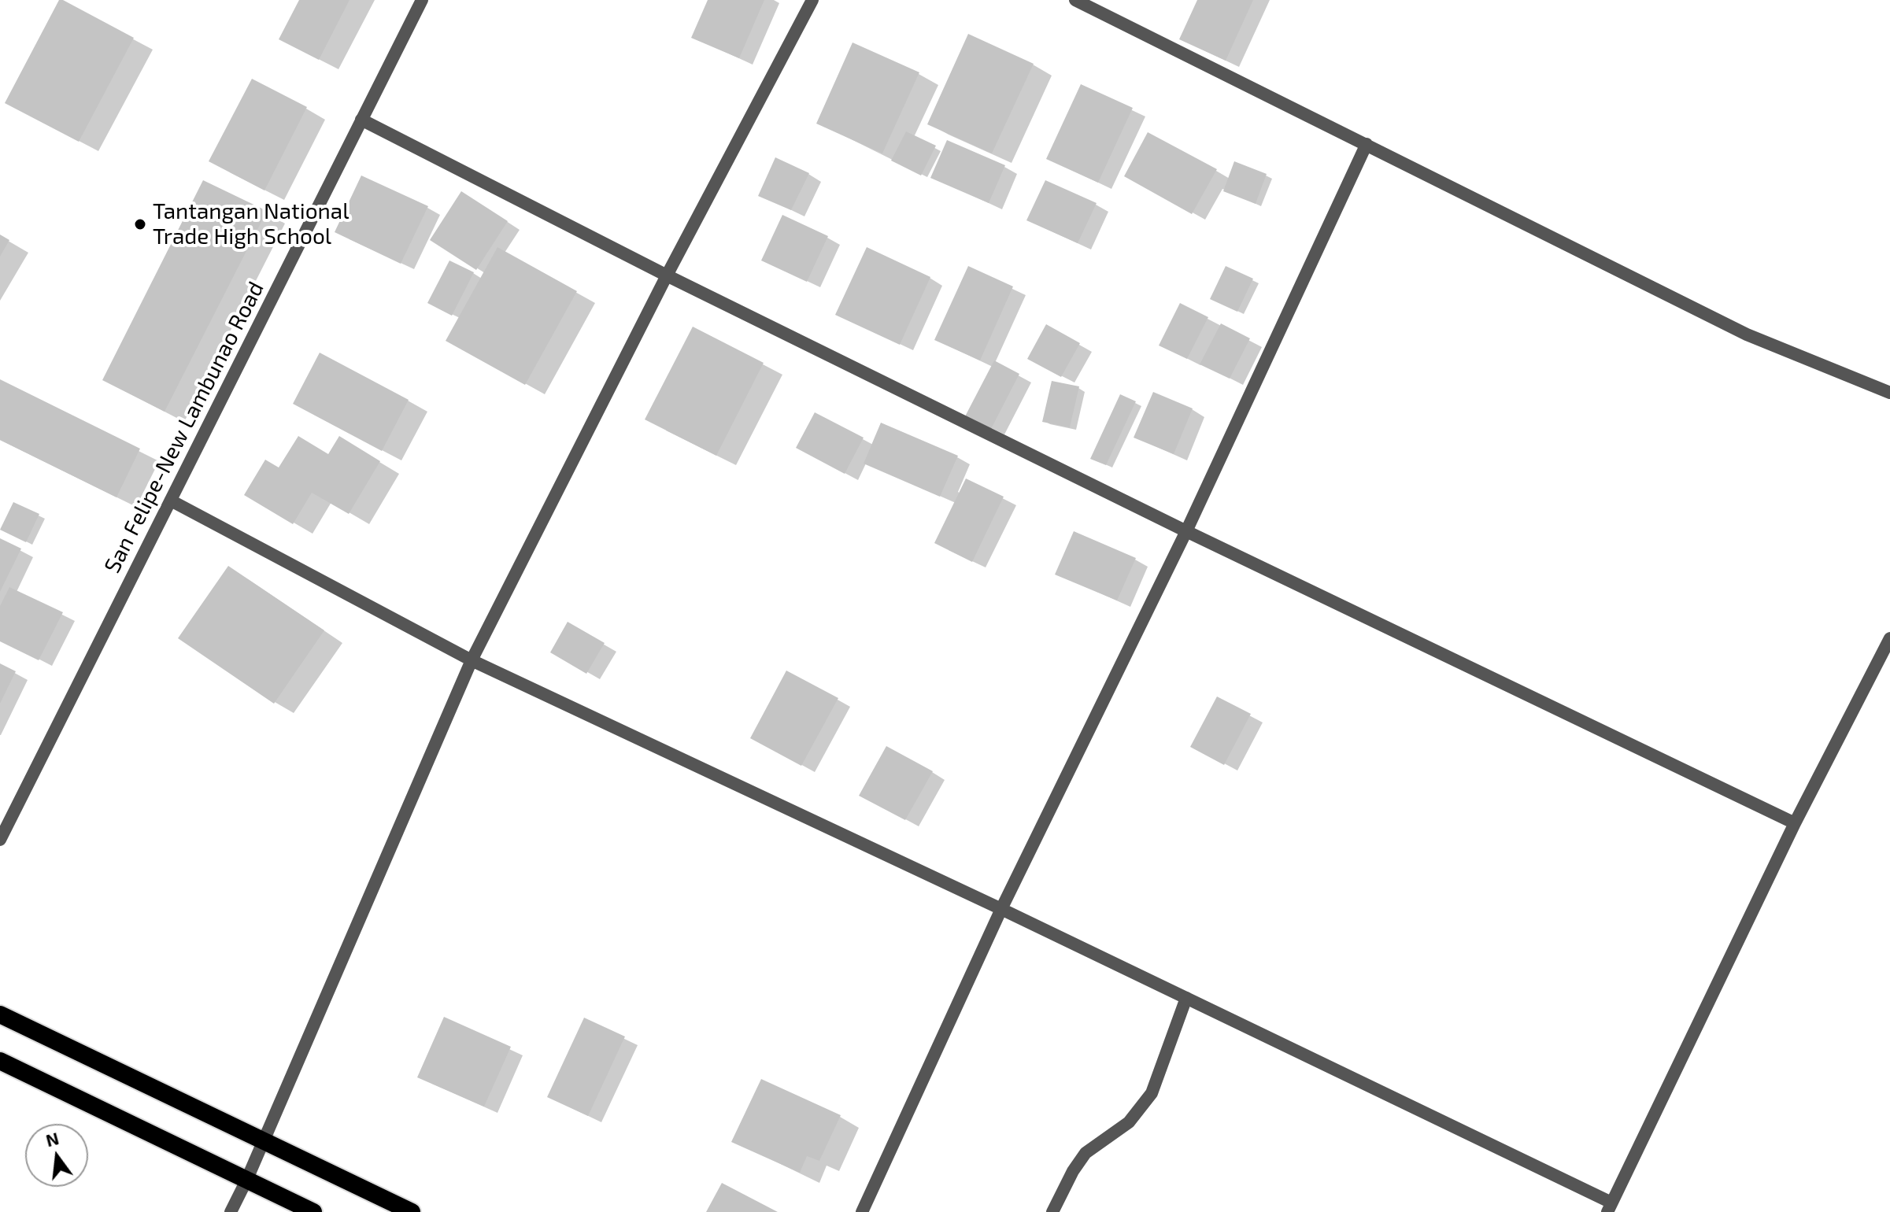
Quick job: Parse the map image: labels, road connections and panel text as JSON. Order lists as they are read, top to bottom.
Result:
{
  "streets": {
    "street": ["San Felipe-New Lambunao Road"]
  },
  "places": ["Tantangan National Trade High School"],
  "north": "top"
}
